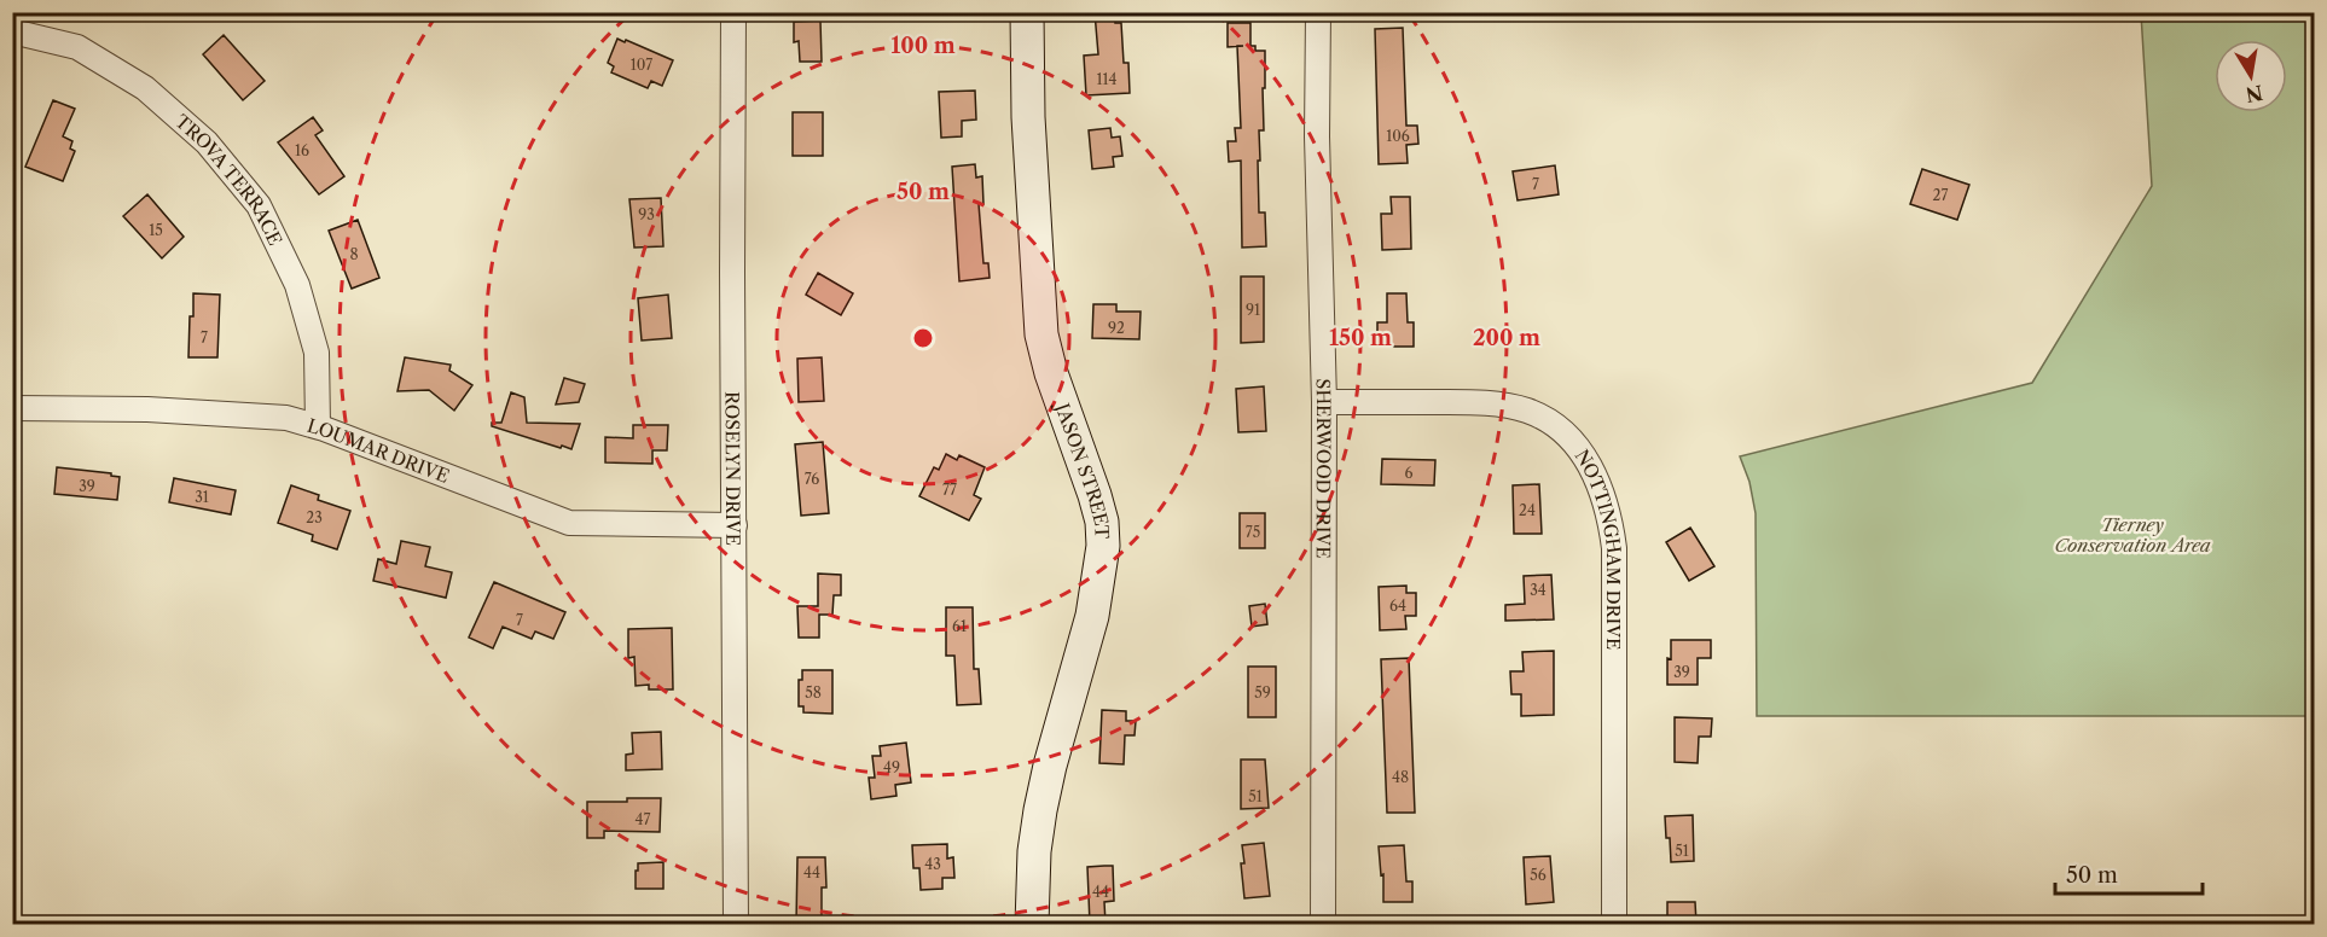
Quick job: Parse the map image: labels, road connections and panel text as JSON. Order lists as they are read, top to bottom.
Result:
{
  "streets": {
    "street": [
      "TROVA TERRACE",
      "LOUMAR DRIVE",
      "ROSELYN DRIVE",
      "SHERWOOD DRIVE",
      "JASON STREET",
      "NOTTINGHAM DRIVE"
    ]
  },
  "crossings": [
    ["TROVA TERRACE", "LOUMAR DRIVE"],
    ["LOUMAR DRIVE", "ROSELYN DRIVE"],
    ["SHERWOOD DRIVE", "NOTTINGHAM DRIVE"]
  ],
  "parks": ["Tierney Conservation Area"],
  "house_numbers": [
    "107",
    "114",
    "106",
    "16",
    "7",
    "27",
    "93",
    "15",
    "8",
    "91",
    "92",
    "7",
    "6",
    "76",
    "39",
    "77",
    "31",
    "24",
    "23",
    "75",
    "34",
    "64",
    "7",
    "61",
    "39",
    "58",
    "59",
    "49",
    "48",
    "51",
    "47",
    "51",
    "43",
    "44",
    "56",
    "44"
  ],
  "scale_bar": "50 m",
  "north": "bottom",
  "rings": [
    "100 m",
    "50 m",
    "150 m",
    "200 m"
  ]
}
